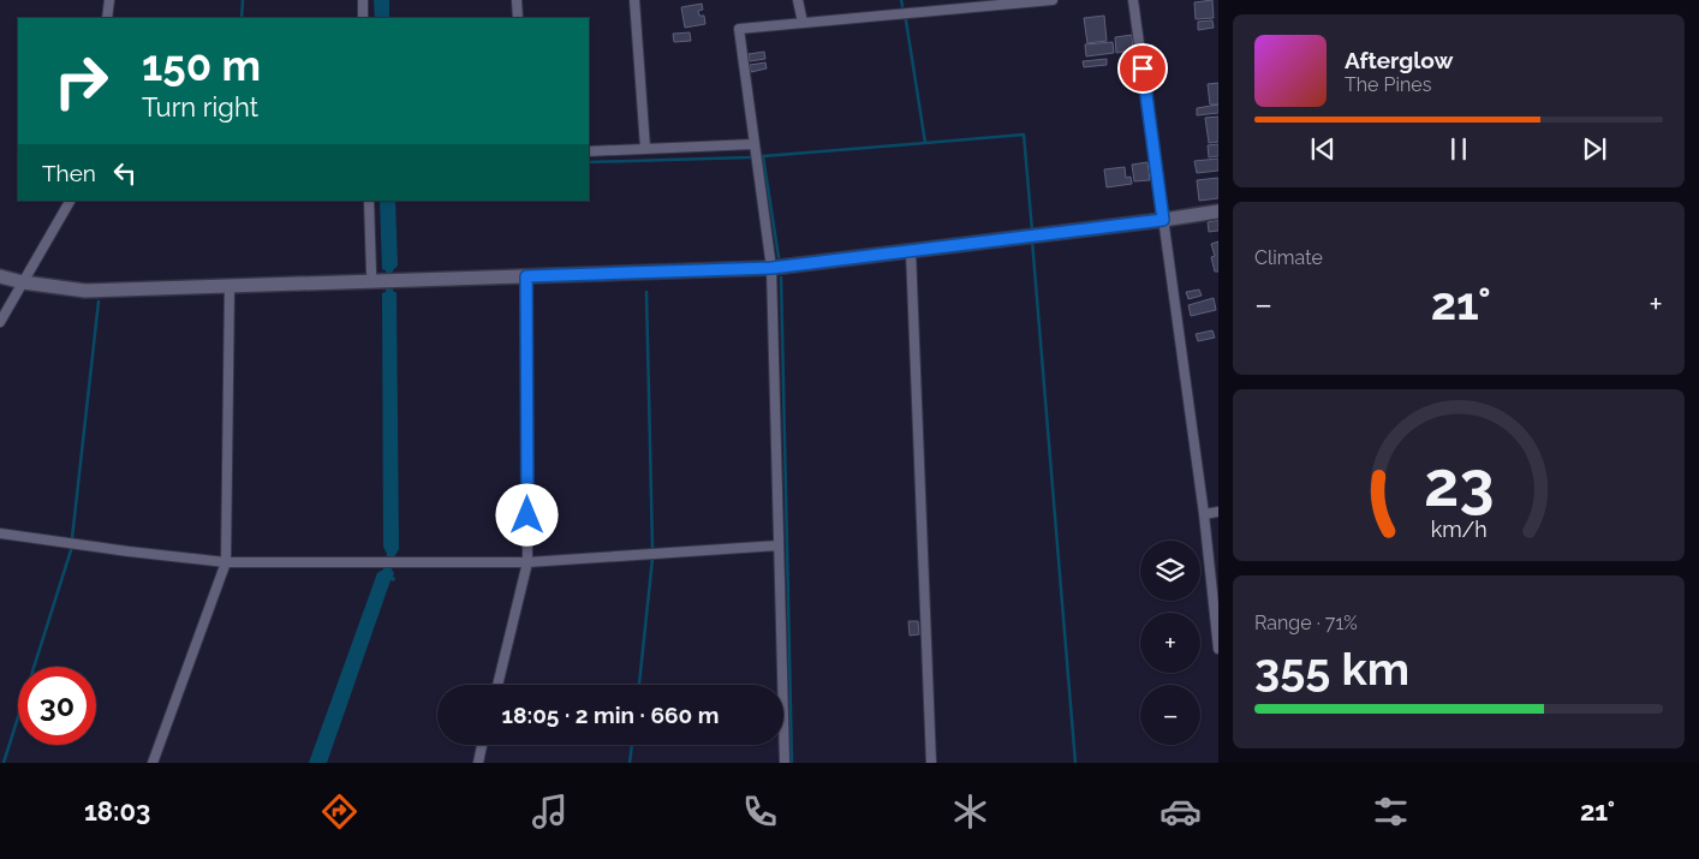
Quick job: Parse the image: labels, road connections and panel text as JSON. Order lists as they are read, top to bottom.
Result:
{
  "page": {
    "turn": ["150 m", "Turn right"],
    "song": ["Afterglow", "The Pines"],
    "then": "Then",
    "tile": [
      "Climate",
      ["Range · 71%", "355 km"]
    ],
    "heat": ["−", "21°", "+"],
    "map_buttons": ["+", "−"],
    "limit": "30",
    "trip": "18:05 · 2 min · 660 m",
    "tabs": ["18:03", "21°"],
    "gauge": ["23", "km/h"]
  }
}
